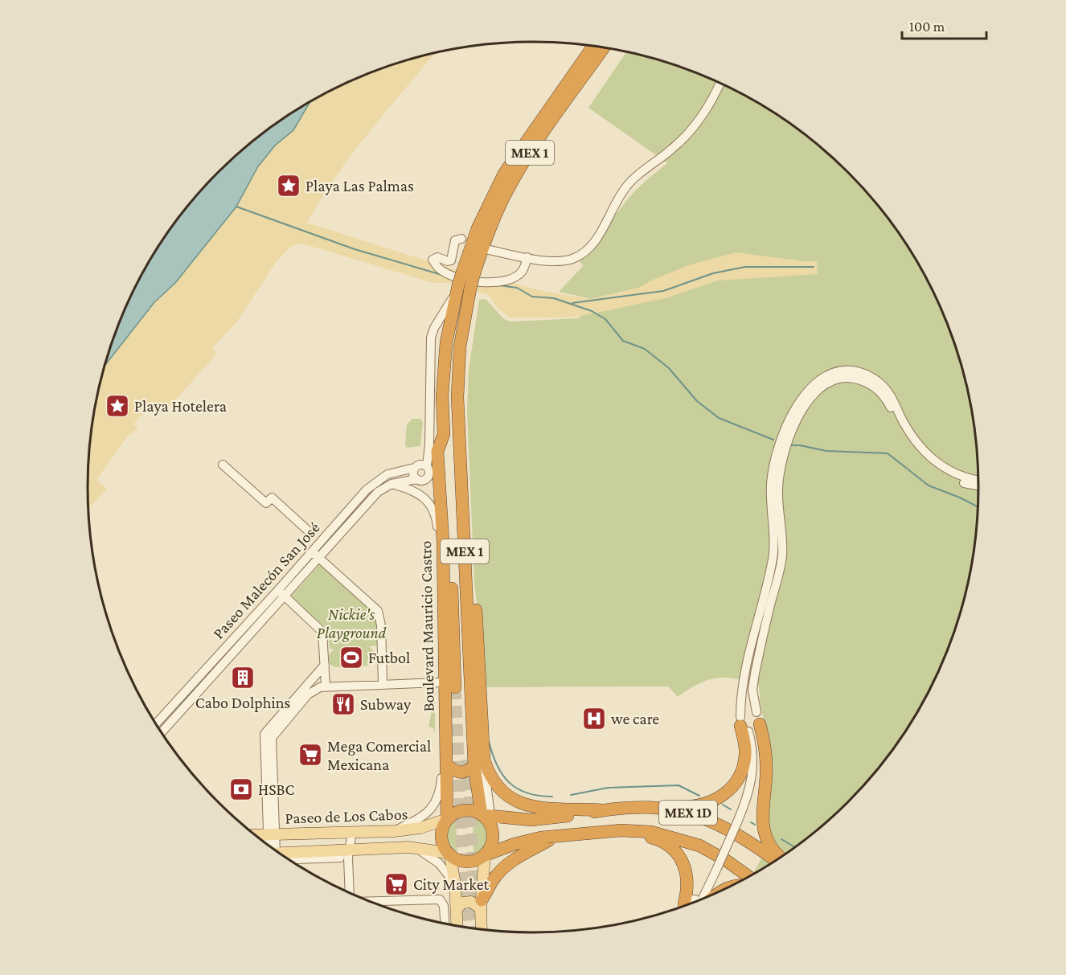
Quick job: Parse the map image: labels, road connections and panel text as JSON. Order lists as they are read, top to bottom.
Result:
{
  "streets": {
    "highway": ["MEX 1", "Boulevard Mauricio Castro", "MEX 1D"],
    "main road": ["Paseo de Los Cabos"],
    "street": ["Paseo Malecón San José"]
  },
  "crossings": [
    ["MEX 1", "Boulevard Mauricio Castro"],
    ["Boulevard Mauricio Castro", "MEX 1D"],
    ["Boulevard Mauricio Castro", "Paseo de Los Cabos"],
    ["MEX 1D", "Paseo de Los Cabos"]
  ],
  "parks": ["Nickie's Playground"],
  "places": {
    "place": ["Playa Las Palmas", "Playa Hotelera"],
    "sports": ["Futbol"],
    "building": ["Cabo Dolphins"],
    "restaurant": ["Subway"],
    "hospital": ["we care"],
    "supermarket": ["Mega Comercial Mexicana", "City Market"],
    "bank": ["HSBC"]
  },
  "scale_bar": "100 m"
}
